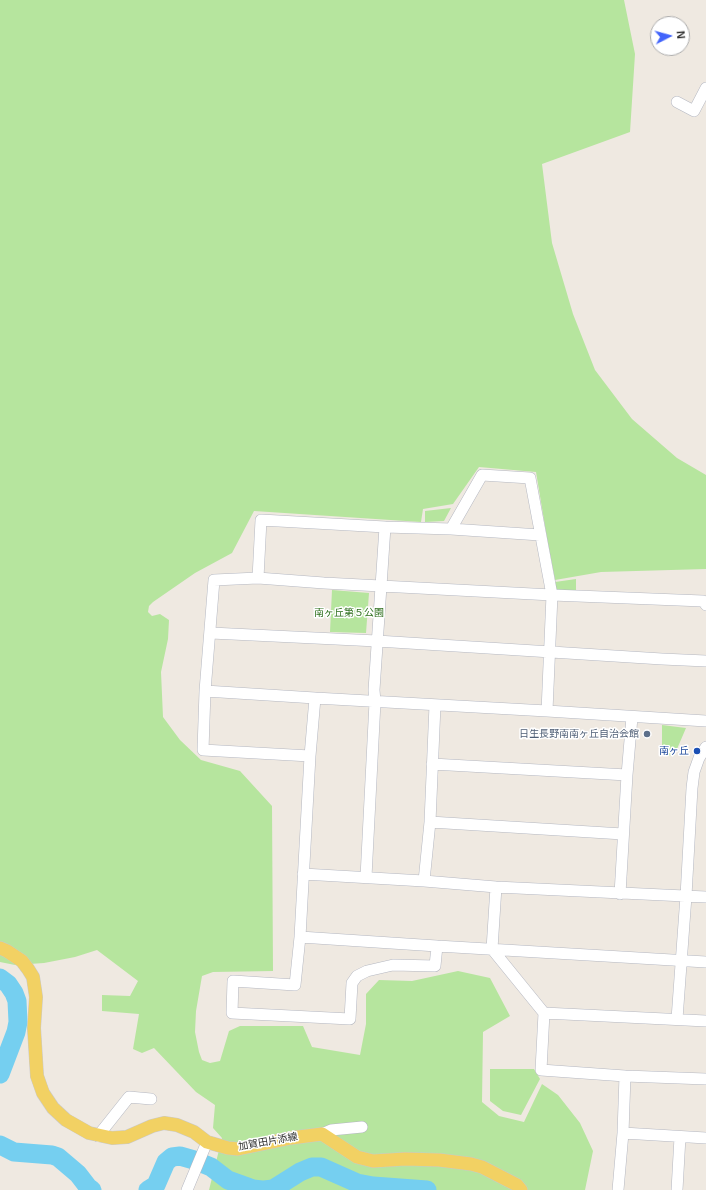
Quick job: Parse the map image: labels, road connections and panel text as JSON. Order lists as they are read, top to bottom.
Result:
{
  "streets": {
    "main road": ["加賀田片添線"]
  },
  "parks": ["南ヶ丘第５公園"],
  "places": ["日生長野南南ヶ丘自治会館", "南ヶ丘"],
  "north": "right"
}
